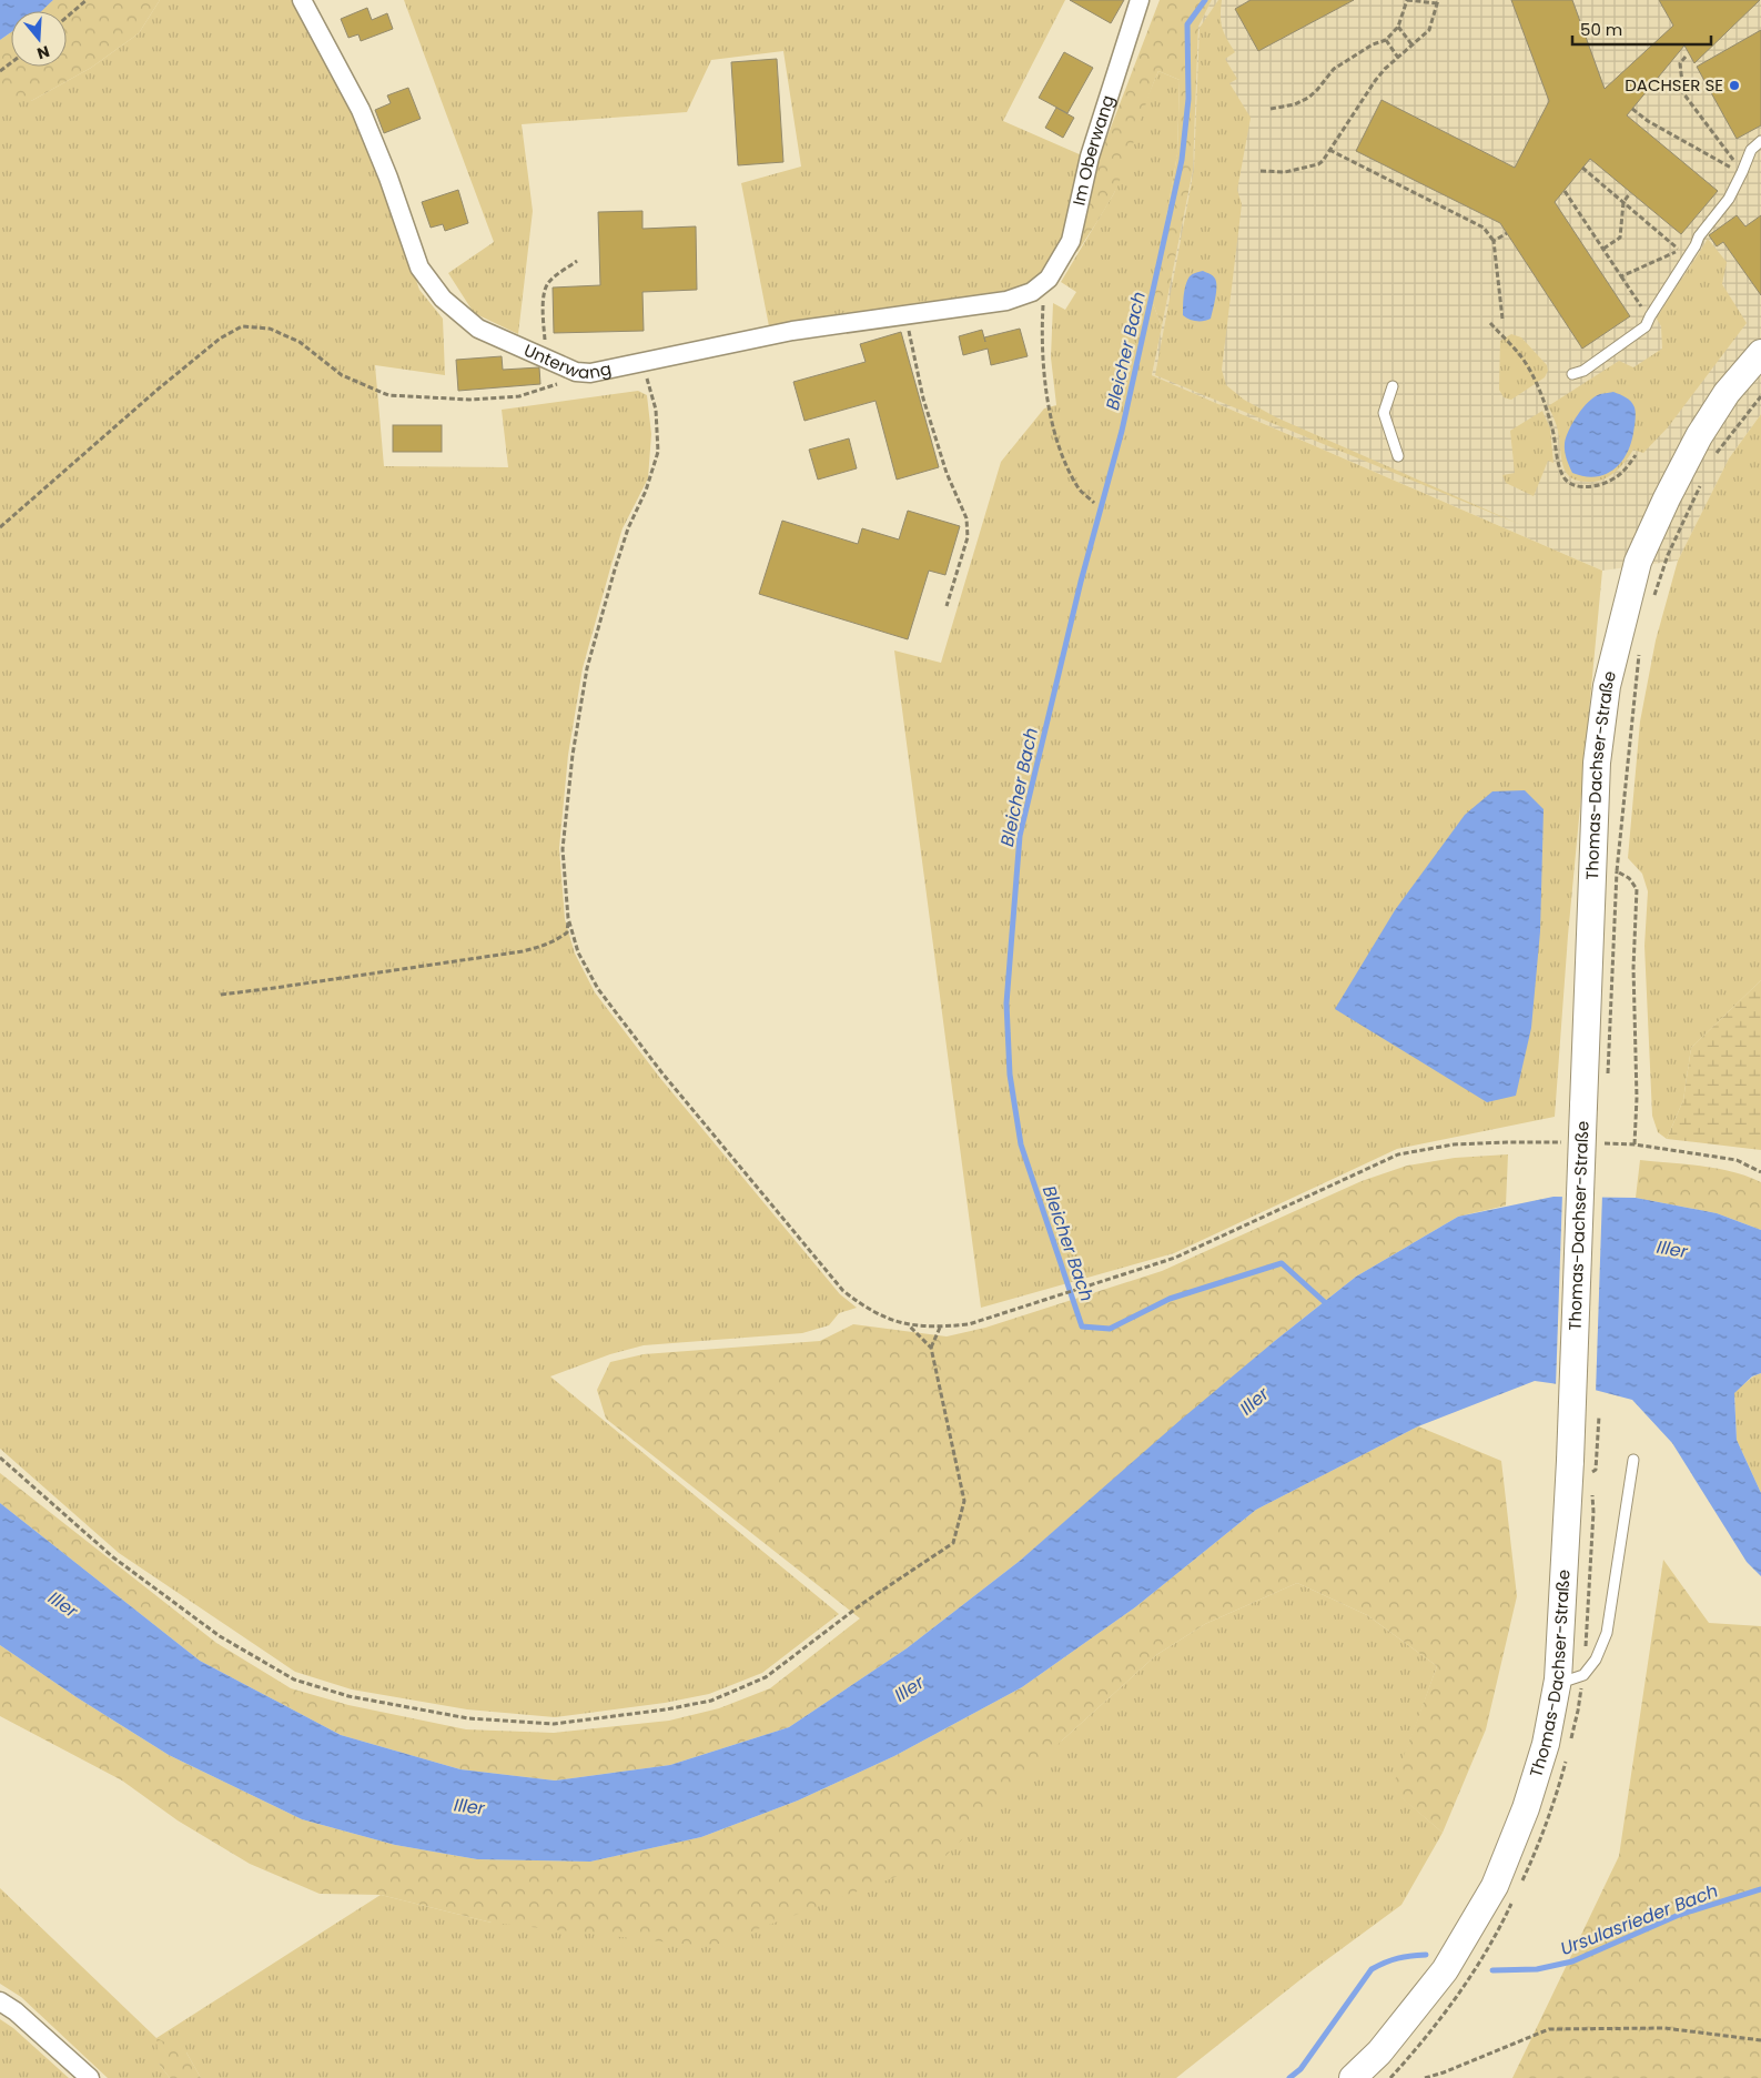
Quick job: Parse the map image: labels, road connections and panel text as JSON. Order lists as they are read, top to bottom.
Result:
{
  "streets": {
    "street": ["Im Oberwang", "Unterwang", "Thomas-Dachser-Straße"]
  },
  "crossings": [
    ["Im Oberwang", "Unterwang"]
  ],
  "water": ["Bleicher Bach", "Iller", "Ursulasrieder Bach"],
  "places": ["DACHSER SE"],
  "scale_bar": "50 m",
  "north": "bottom"
}
